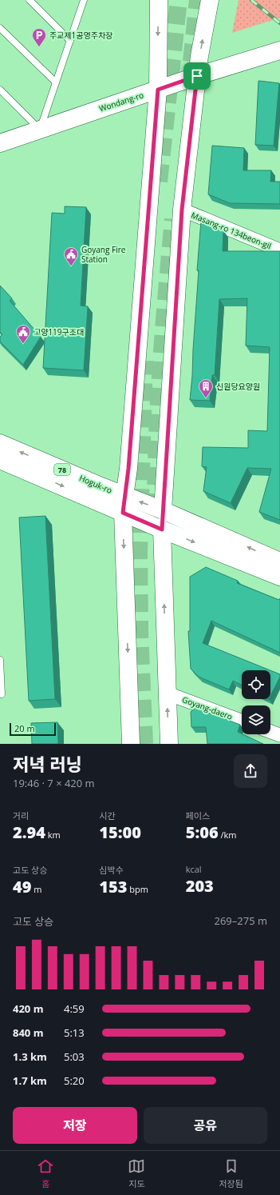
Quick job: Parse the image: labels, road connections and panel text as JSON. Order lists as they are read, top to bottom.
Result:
{
  "streets": {
    "main road": ["Wondang-ro", "78", "Hoguk-ro"],
    "street": ["Masang-ro 134beon-gil", "Goyang-daero"]
  },
  "places": {
    "parking": ["주교제1공영주차장"],
    "public building": ["Goyang Fire Station", "고양119구조대"],
    "building": ["신원당요양원"]
  },
  "scale_bar": "20 m",
  "page": {
    "scale": "20 m",
    "heading": ["저녁 러닝", "19:46 · 7 × 420 m"],
    "stats": [
      ["거리", "2.94 km"],
      ["시간", "15:00"],
      ["페이스", "5:06 /km"],
      ["고도 상승", "49 m"],
      ["심박수", "153 bpm"],
      ["kcal", "203"]
    ],
    "chart": ["고도 상승", "269–275 m"],
    "list": [
      {
        "name": "420 m",
        "note": "4:59"
      },
      {
        "name": "840 m",
        "note": "5:13"
      },
      {
        "name": "1.3 km",
        "note": "5:03"
      },
      {
        "name": "1.7 km",
        "note": "5:20"
      }
    ],
    "buttons": ["저장", "공유"],
    "tabs": ["홈", "지도", "저장됨"]
  }
}
